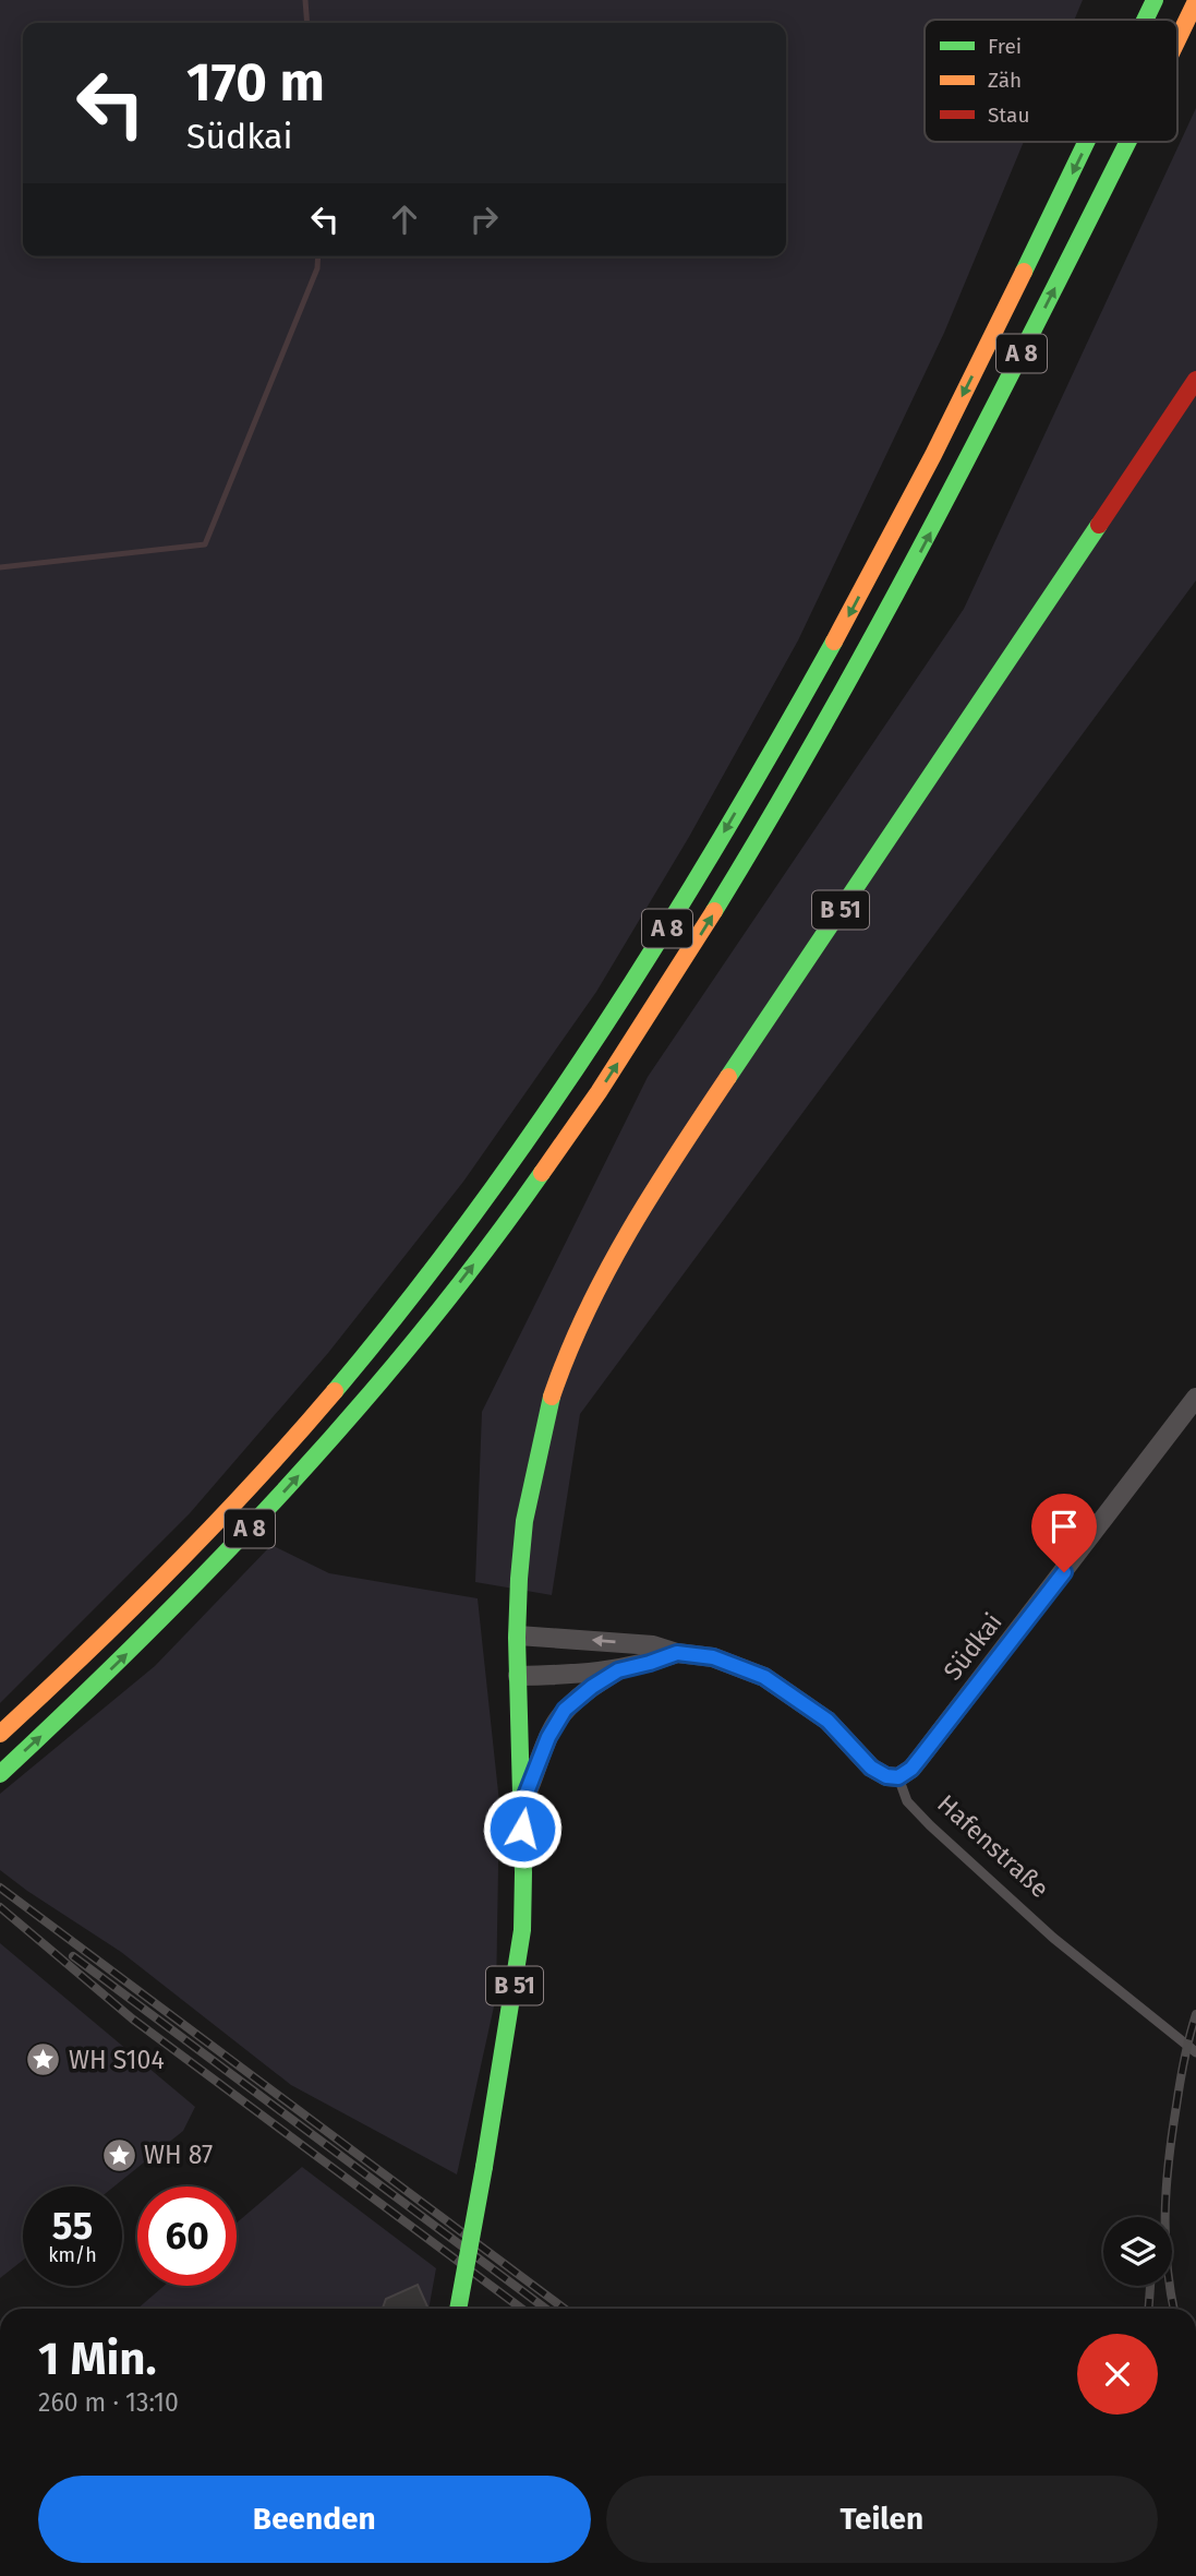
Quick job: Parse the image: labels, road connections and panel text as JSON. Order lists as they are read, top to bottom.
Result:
{
  "streets": {
    "main road": ["A 8", "B 51"],
    "street": ["Südkai"],
    "lane": ["Hafenstraße"]
  },
  "crossings": [
    ["Südkai", "Hafenstraße"]
  ],
  "places": {
    "place": ["WH S104", "WH 87"]
  },
  "legend": ["Frei", "Zäh", "Stau"],
  "page": {
    "turn": ["170 m", "Südkai"],
    "speed": "55 km/h",
    "limit": "60",
    "heading": ["1 Min.", "260 m · 13:10"],
    "buttons": ["Beenden", "Teilen"]
  }
}
